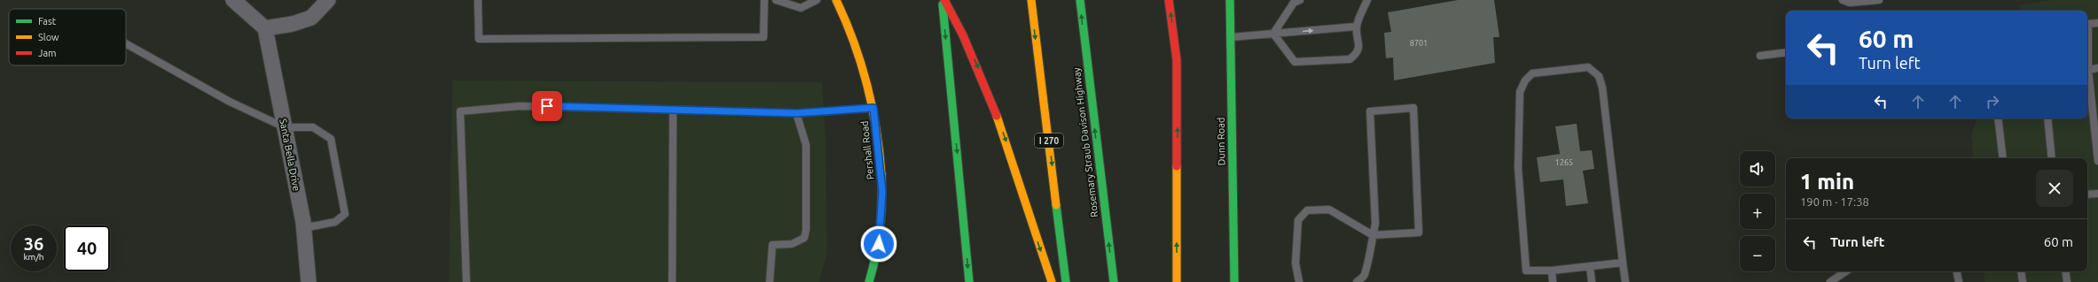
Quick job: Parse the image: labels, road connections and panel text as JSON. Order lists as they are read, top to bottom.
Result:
{
  "streets": {
    "main road": [
      "I 270",
      "Dunn Road",
      "Rosemary Straub Davison Highway",
      "Pershall Road"
    ],
    "street": ["Santa Bella Drive"]
  },
  "house_numbers": ["8701", "1265"],
  "legend": ["Fast", "Slow", "Jam"],
  "page": {
    "turn": ["60 m", "Turn left"],
    "map_buttons": ["+", "−"],
    "heading": ["1 min", "190 m · 17:38"],
    "list": [
      {
        "name": "Turn left",
        "value": "60 m"
      }
    ],
    "speed": "36 km/h",
    "limit": "40"
  }
}
